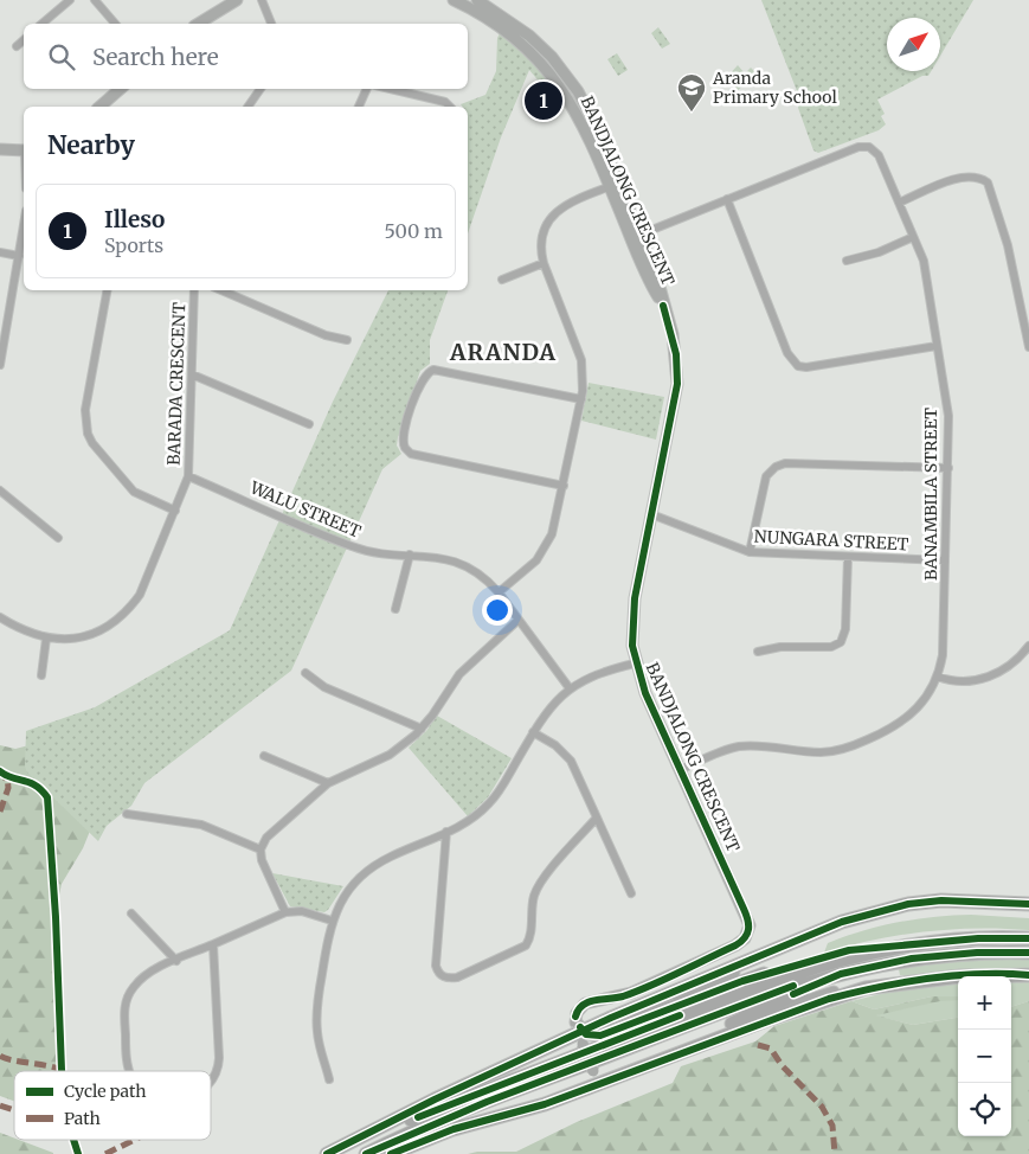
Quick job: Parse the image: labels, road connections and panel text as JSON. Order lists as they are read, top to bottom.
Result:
{
  "streets": {
    "street": [
      "BANDJALONG CRESCENT",
      "BARADA CRESCENT",
      "BANAMBILA STREET",
      "WALU STREET",
      "NUNGARA STREET"
    ]
  },
  "crossings": [
    ["BANDJALONG CRESCENT", "BANAMBILA STREET"],
    ["BANDJALONG CRESCENT", "NUNGARA STREET"],
    ["BARADA CRESCENT", "WALU STREET"],
    ["BANAMBILA STREET", "NUNGARA STREET"]
  ],
  "districts": ["ARANDA"],
  "places": {
    "school or university": ["Aranda Primary School"]
  },
  "legend": ["Cycle path", "Path"],
  "north": "top right",
  "page": {
    "search": "Search here",
    "pins": "1",
    "heading": "Nearby",
    "list": [
      {
        "mark": "1",
        "name": "Illeso",
        "note": "Sports",
        "value": "500 m"
      }
    ],
    "map_buttons": ["+", "−"]
  }
}
